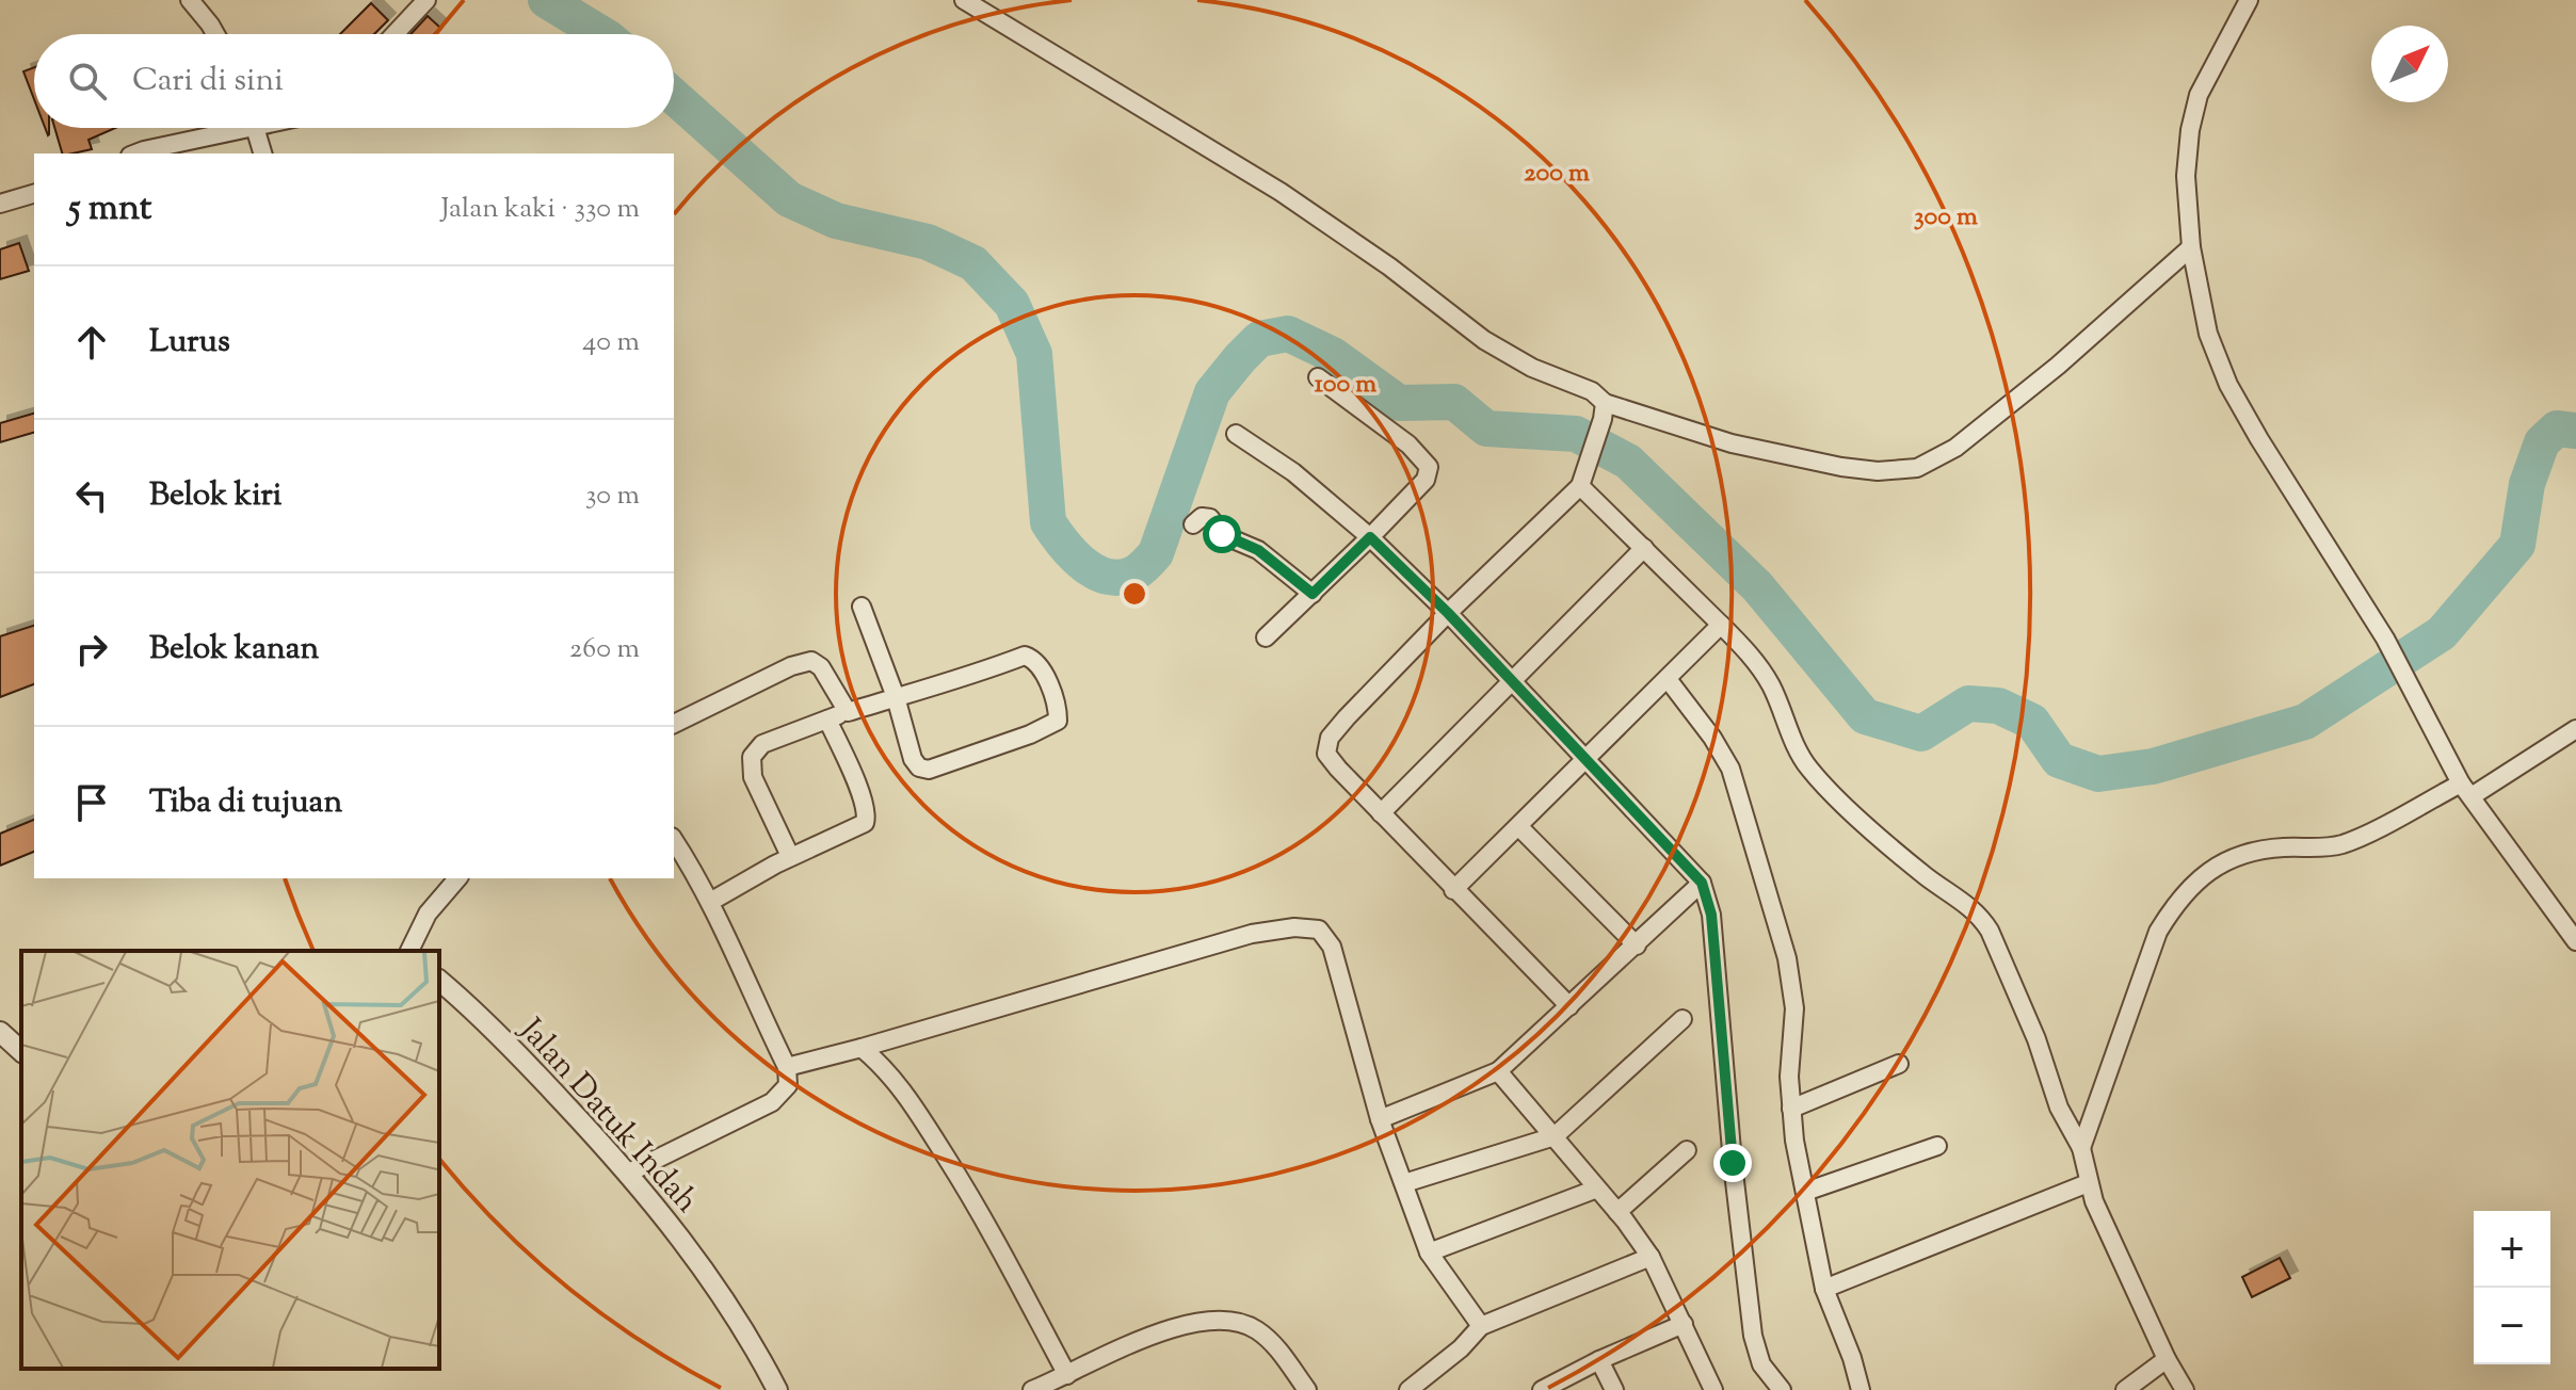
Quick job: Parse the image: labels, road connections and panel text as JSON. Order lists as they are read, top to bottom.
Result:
{
  "streets": {
    "street": ["Jalan Datuk Indah"]
  },
  "north": "top right",
  "page": {
    "search": "Cari di sini",
    "heading": ["5 mnt", "Jalan kaki · 330 m"],
    "list": [
      ["Lurus", "40 m"],
      ["Belok kiri", "30 m"],
      ["Belok kanan", "260 m"],
      "Tiba di tujuan"
    ],
    "map_buttons": ["+", "−"]
  },
  "rings": ["200 m", "300 m", "100 m"]
}
